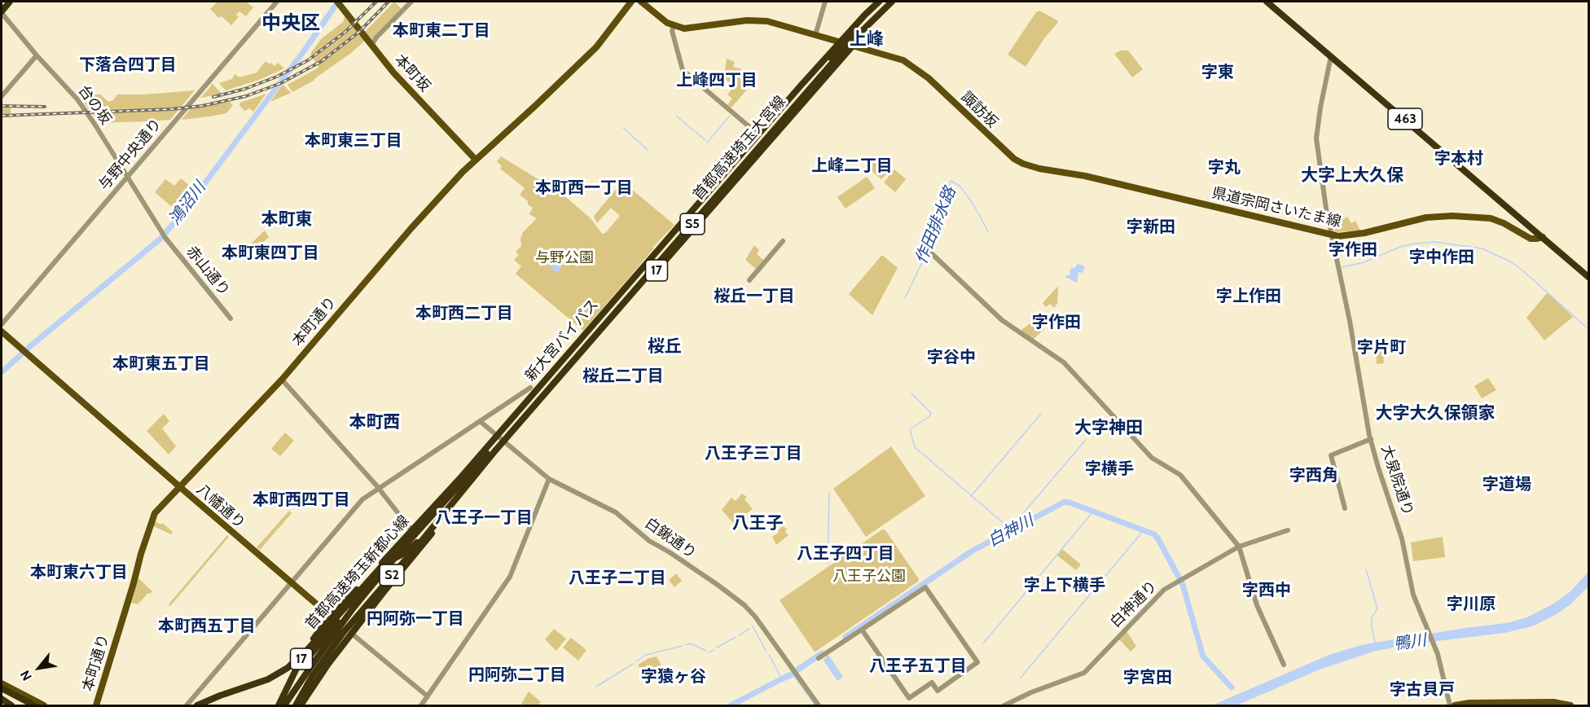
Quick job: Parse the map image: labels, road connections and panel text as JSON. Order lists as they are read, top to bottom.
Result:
{
  "streets": {
    "highway": [
      "463",
      "首都高速埼玉大宮線",
      "S5",
      "17",
      "新大宮バイパス",
      "首都高速埼玉新都心線",
      "S2"
    ],
    "main road": [
      "本町坂",
      "諏訪坂",
      "県道宗岡さいたま線",
      "本町通り",
      "八幡通り"
    ],
    "street": [
      "台の坂",
      "与野中央通り",
      "赤山通り",
      "大泉院通り",
      "白鍬通り",
      "白神通り"
    ]
  },
  "crossings": [
    ["本町坂", "本町通り"],
    ["台の坂", "赤山通り"],
    ["諏訪坂", "県道宗岡さいたま線"],
    ["諏訪坂", "新大宮バイパス"],
    ["463", "県道宗岡さいたま線"],
    ["463", "大泉院通り"],
    ["首都高速埼玉大宮線", "S5"],
    ["首都高速埼玉大宮線", "新大宮バイパス"],
    ["首都高速埼玉大宮線", "首都高速埼玉新都心線"],
    ["与野中央通り", "赤山通り"],
    ["県道宗岡さいたま線", "大泉院通り"],
    ["S5", "首都高速埼玉新都心線"],
    ["本町通り", "八幡通り"],
    ["新大宮バイパス", "八幡通り"],
    ["新大宮バイパス", "白鍬通り"]
  ],
  "districts": [
    "中央区",
    "本町東二丁目",
    "上峰",
    "下落合四丁目",
    "字東",
    "上峰四丁目",
    "本町東三丁目",
    "字本村",
    "上峰二丁目",
    "字丸",
    "大字上大久保",
    "本町西一丁目",
    "本町東",
    "字新田",
    "字作田",
    "本町東四丁目",
    "字中作田",
    "桜丘一丁目",
    "字上作田",
    "本町西二丁目",
    "字作田",
    "桜丘",
    "字片町",
    "字谷中",
    "本町東五丁目",
    "桜丘二丁目",
    "大字大久保領家",
    "本町西",
    "大字神田",
    "八王子三丁目",
    "字横手",
    "字西角",
    "字道場",
    "本町西四丁目",
    "八王子一丁目",
    "八王子",
    "八王子四丁目",
    "本町東六丁目",
    "八王子二丁目",
    "字上下横手",
    "字西中",
    "字川原",
    "円阿弥一丁目",
    "本町西五丁目",
    "八王子五丁目",
    "円阿弥二丁目",
    "字猿ヶ谷",
    "字宮田",
    "字古貝戸"
  ],
  "water": [
    "鴻沼川",
    "作田排水路",
    "白神川",
    "鴨川"
  ],
  "parks": ["与野公園", "八王子公園"],
  "north": "bottom left"
}
